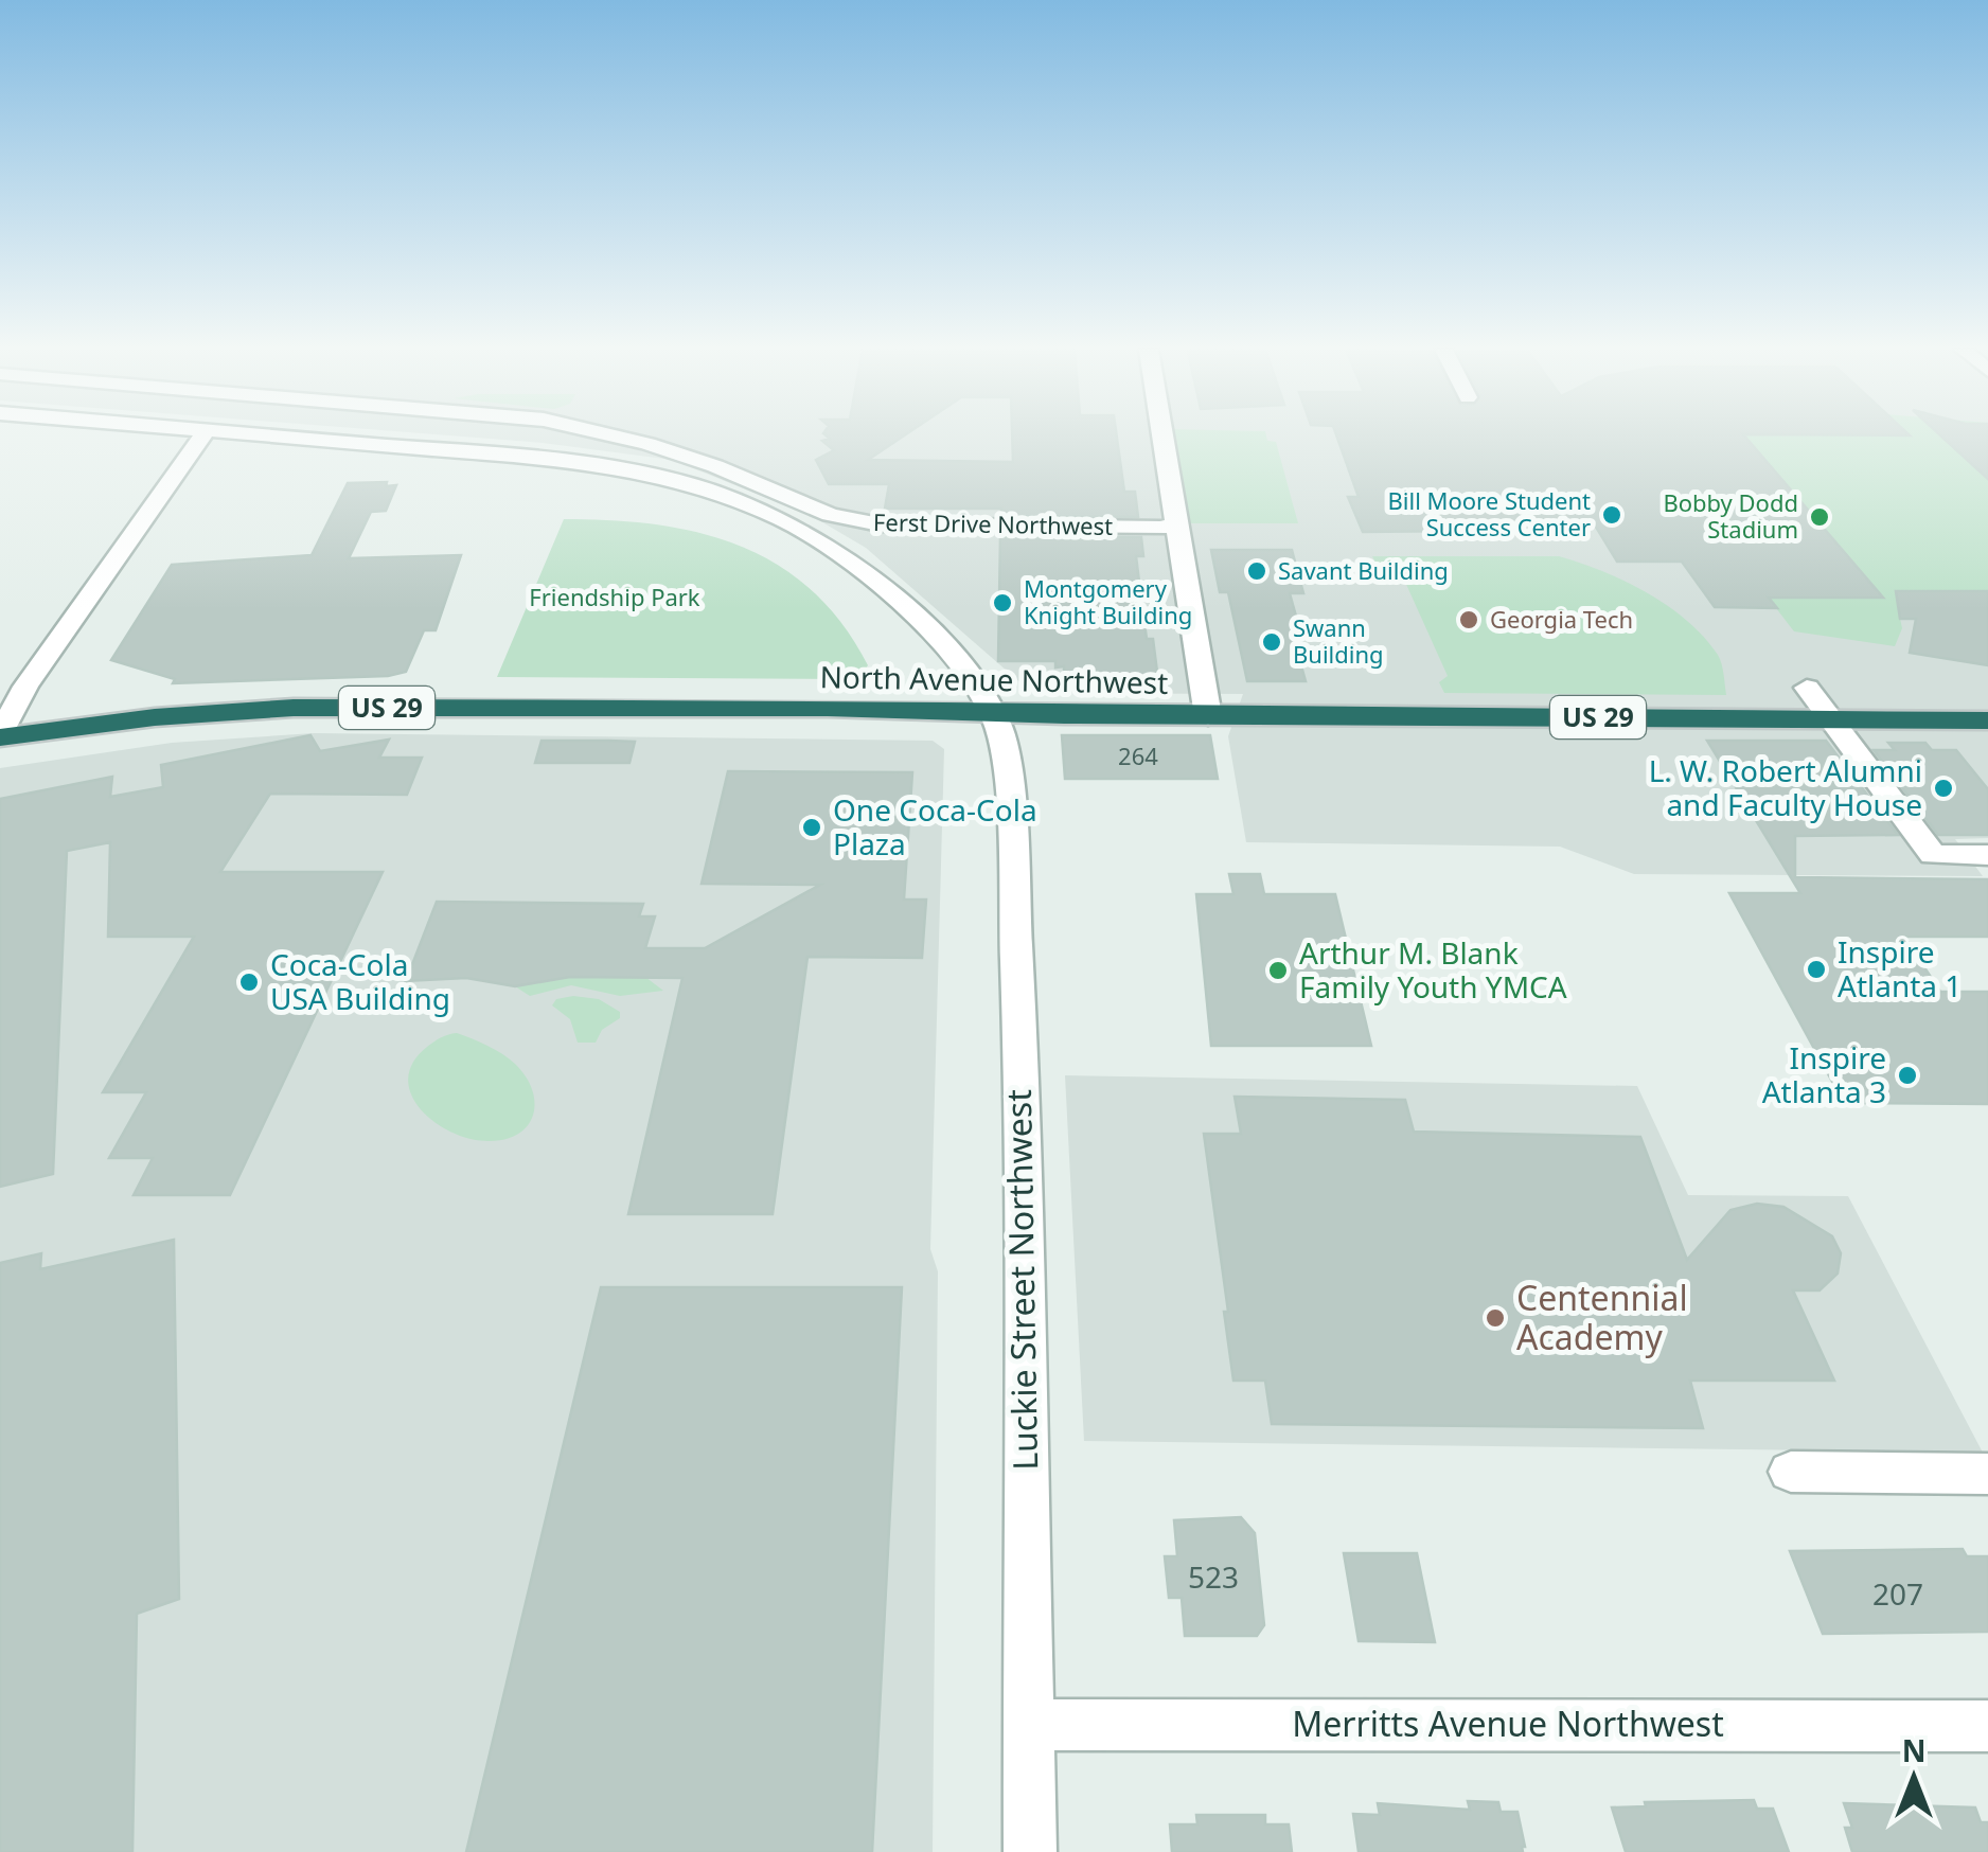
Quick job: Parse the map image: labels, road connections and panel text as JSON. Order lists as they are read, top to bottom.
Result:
{
  "streets": {
    "highway": ["North Avenue Northwest", "US 29"],
    "street": ["Ferst Drive Northwest", "Luckie Street Northwest", "Merritts Avenue Northwest"]
  },
  "crossings": [
    ["North Avenue Northwest", "Luckie Street Northwest"],
    ["Luckie Street Northwest", "Merritts Avenue Northwest"]
  ],
  "parks": ["Friendship Park"],
  "places": [
    "Bill Moore Student Success Center",
    "Bobby Dodd Stadium",
    "Savant Building",
    "Montgomery Knight Building",
    "Georgia Tech",
    "Swann Building",
    "L. W. Robert Alumni and Faculty House",
    "One Coca-Cola Plaza",
    "Inspire Atlanta 1",
    "Arthur M. Blank Family Youth YMCA",
    "Coca-Cola USA Building",
    "Inspire Atlanta 3",
    "Centennial Academy"
  ],
  "house_numbers": ["264", "523", "207"],
  "north": "top"
}
